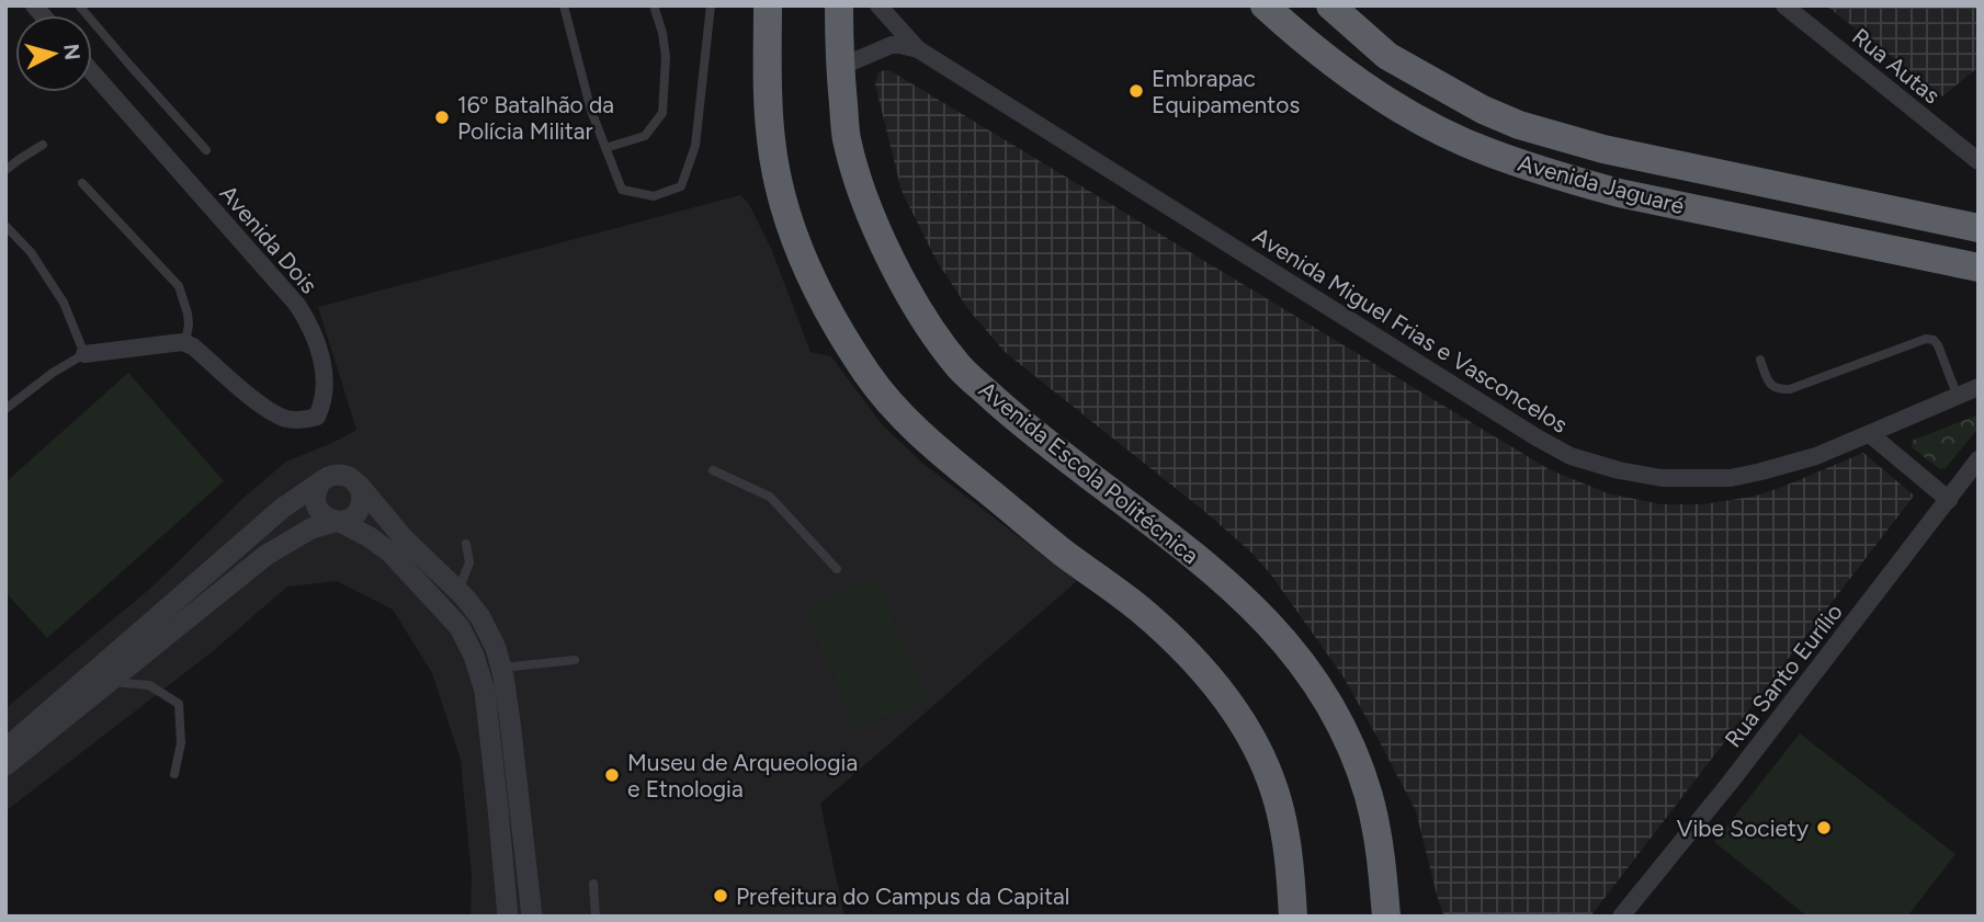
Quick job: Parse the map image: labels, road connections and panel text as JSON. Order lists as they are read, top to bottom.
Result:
{
  "streets": {
    "highway": ["Avenida Jaguaré", "Avenida Escola Politécnica"],
    "street": [
      "Rua Autas",
      "Avenida Dois",
      "Avenida Miguel Frias e Vasconcelos",
      "Rua Santo Eurílio"
    ]
  },
  "places": [
    "Embrapac Equipamentos",
    "16º Batalhão da Polícia Militar",
    "Museu de Arqueologia e Etnologia",
    "Vibe Society",
    "Prefeitura do Campus da Capital"
  ],
  "north": "right"
}
